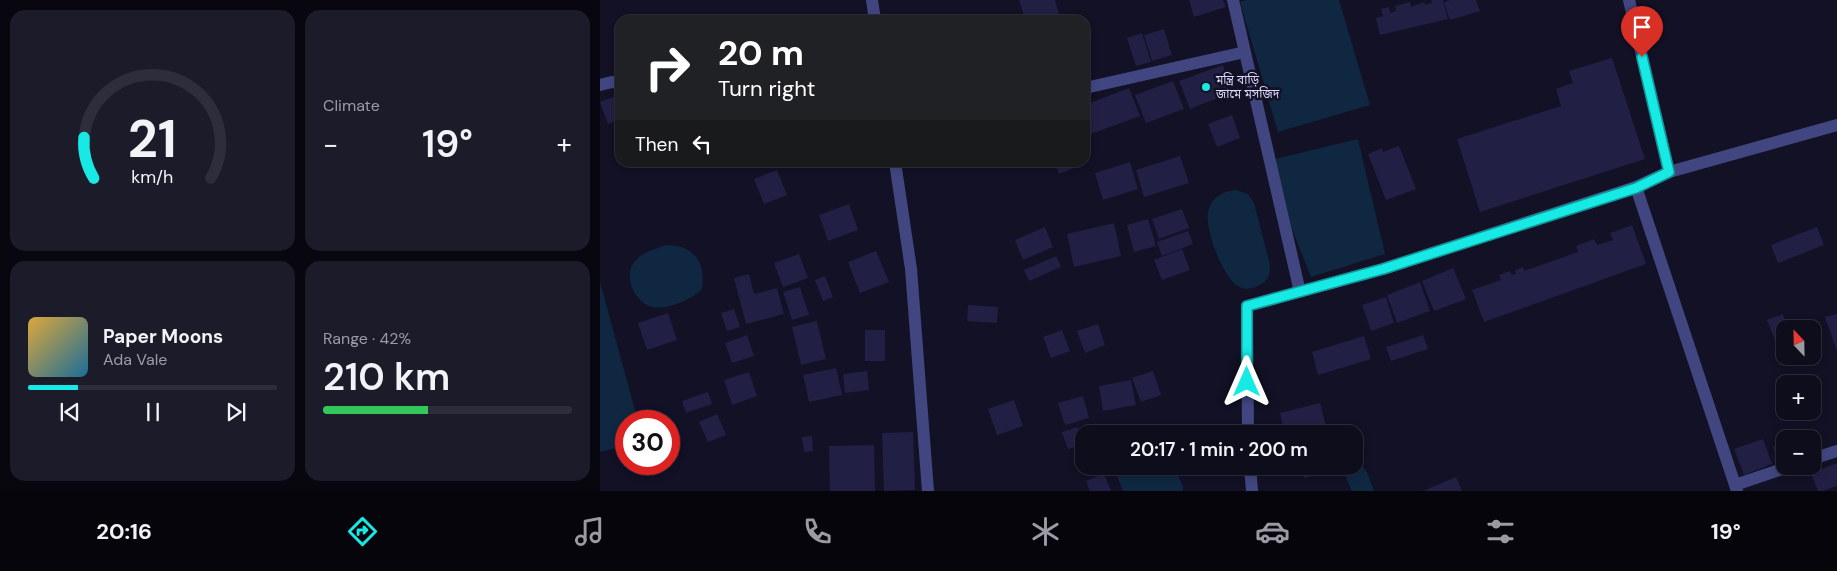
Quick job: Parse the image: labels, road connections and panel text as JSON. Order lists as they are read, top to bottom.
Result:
{
  "places": ["মন্ত্রি বাড়ি জামে মসজিদ"],
  "north": "top",
  "page": {
    "tile": [
      "Climate",
      ["Range · 42%", "210 km"]
    ],
    "turn": ["20 m", "Turn right"],
    "then": "Then",
    "heat": ["−", "19°", "+"],
    "song": ["Paper Moons", "Ada Vale"],
    "map_buttons": ["+", "−"],
    "limit": "30",
    "trip": "20:17 · 1 min · 200 m",
    "tabs": ["20:16", "19°"],
    "gauge": ["21", "km/h"]
  }
}
